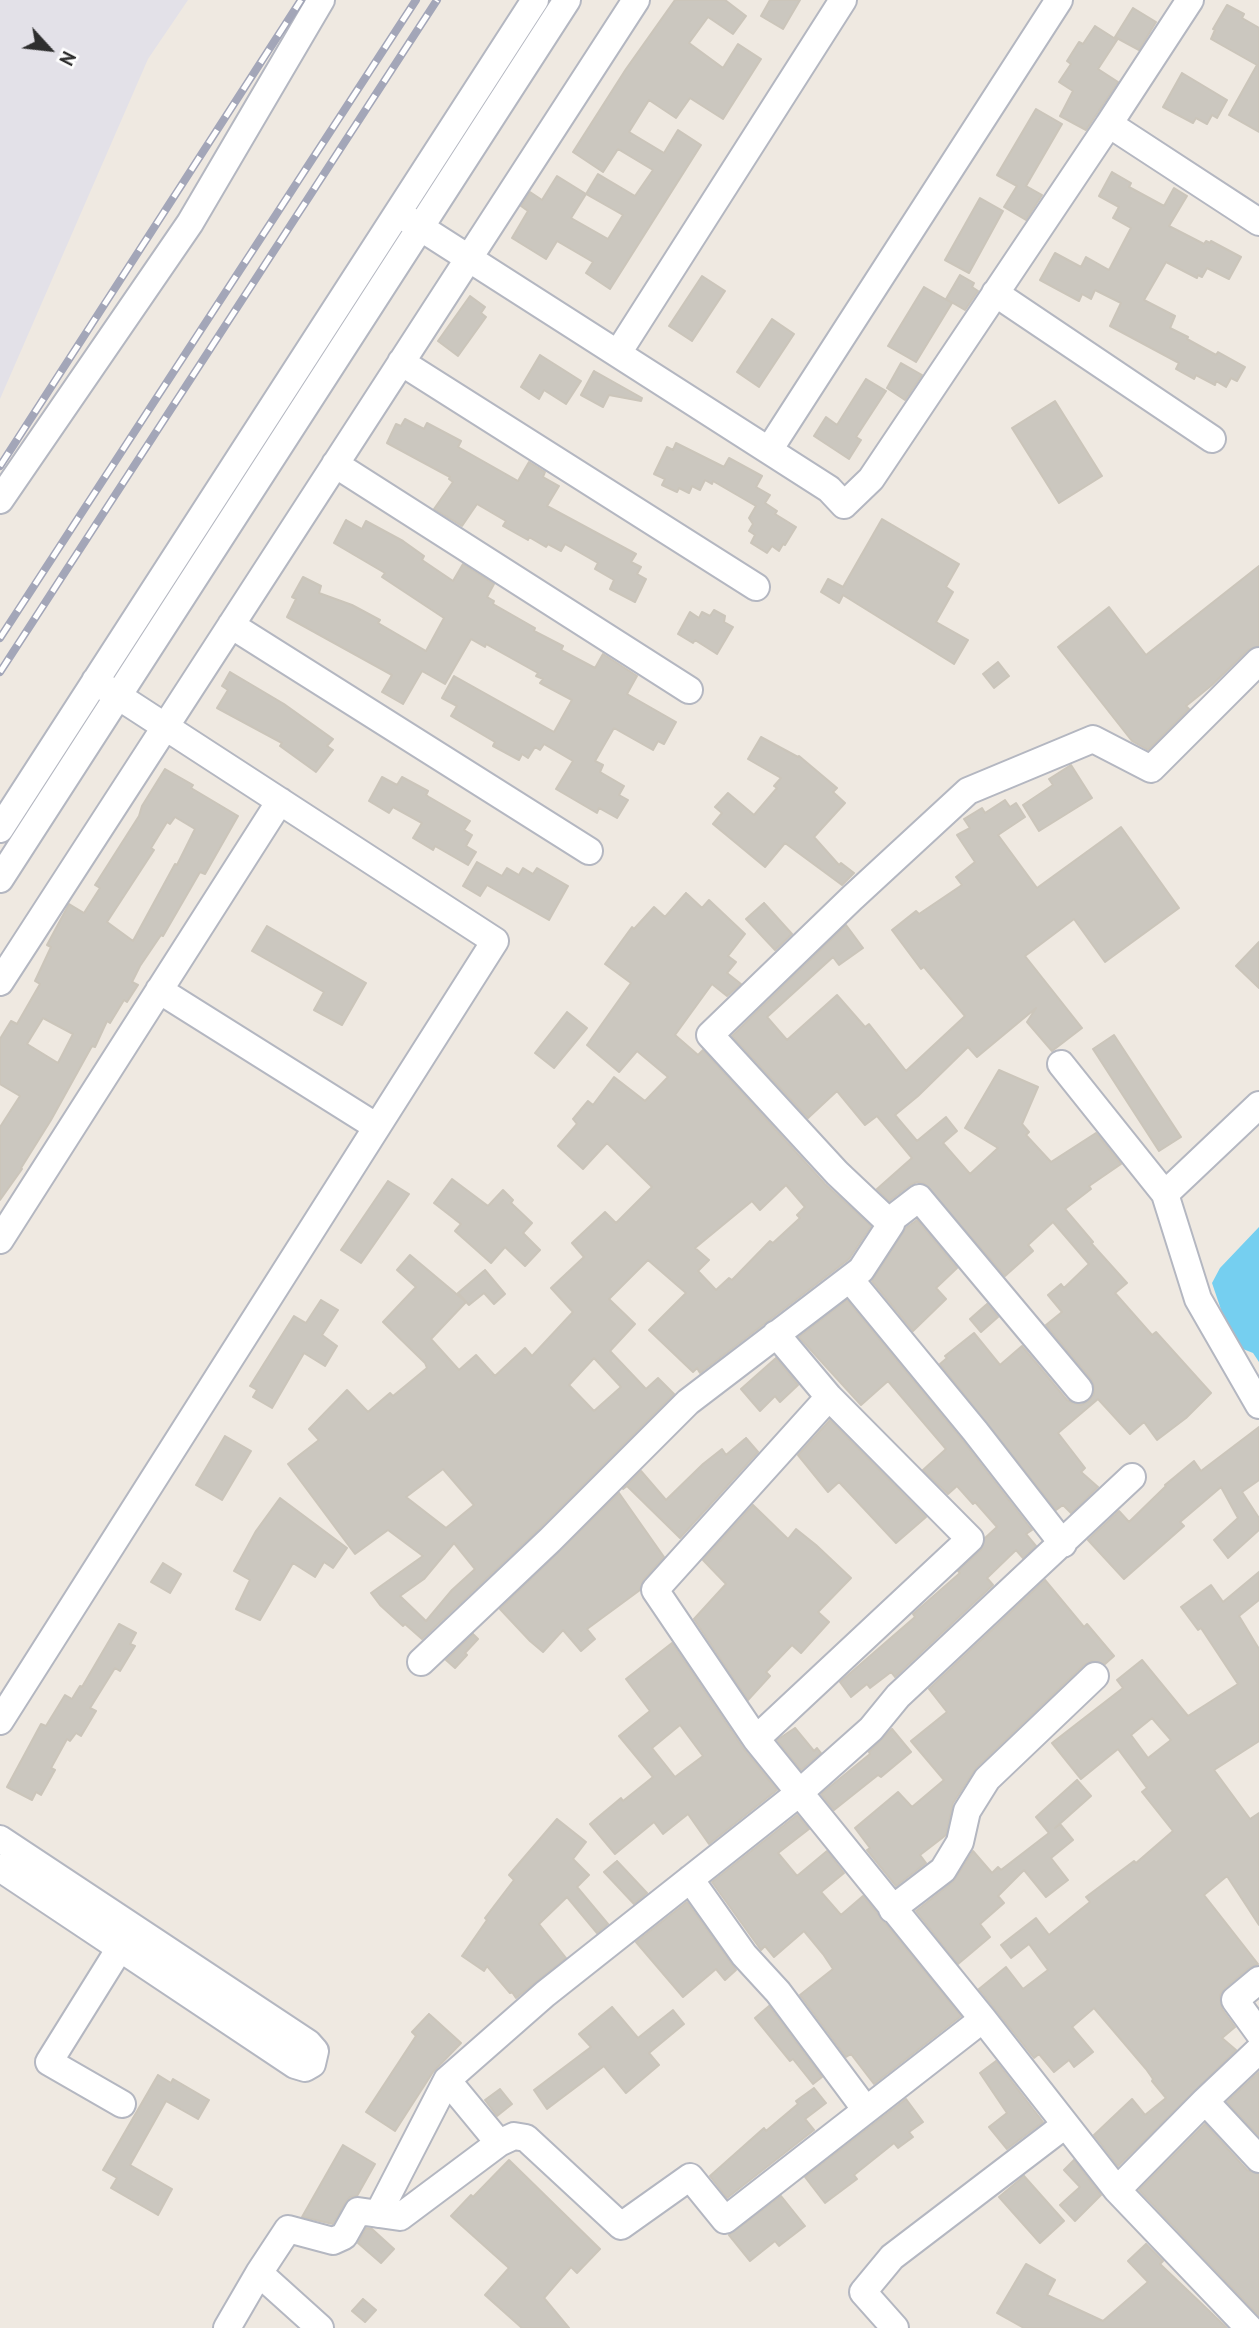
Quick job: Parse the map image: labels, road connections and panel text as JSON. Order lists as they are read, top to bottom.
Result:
{
  "north": "bottom right"
}
